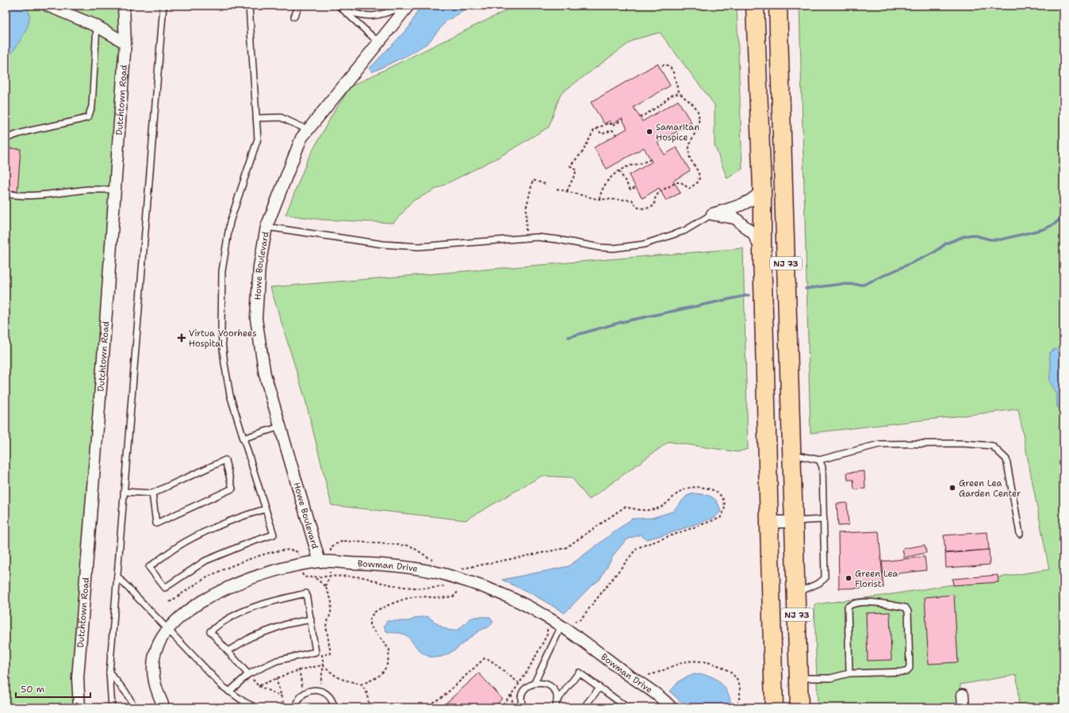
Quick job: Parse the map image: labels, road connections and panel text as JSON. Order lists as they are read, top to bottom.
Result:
{
  "streets": {
    "highway": ["NJ 73"],
    "street": ["Dutchtown Road", "Howe Boulevard", "Bowman Drive"]
  },
  "crossings": [
    ["Howe Boulevard", "Bowman Drive"]
  ],
  "places": {
    "other": ["Samaritan Hospice", "Green Lea Garden Center", "Green Lea Florist"],
    "health": ["Virtua Voorhees Hospital"]
  },
  "scale_bar": "50 m"
}
